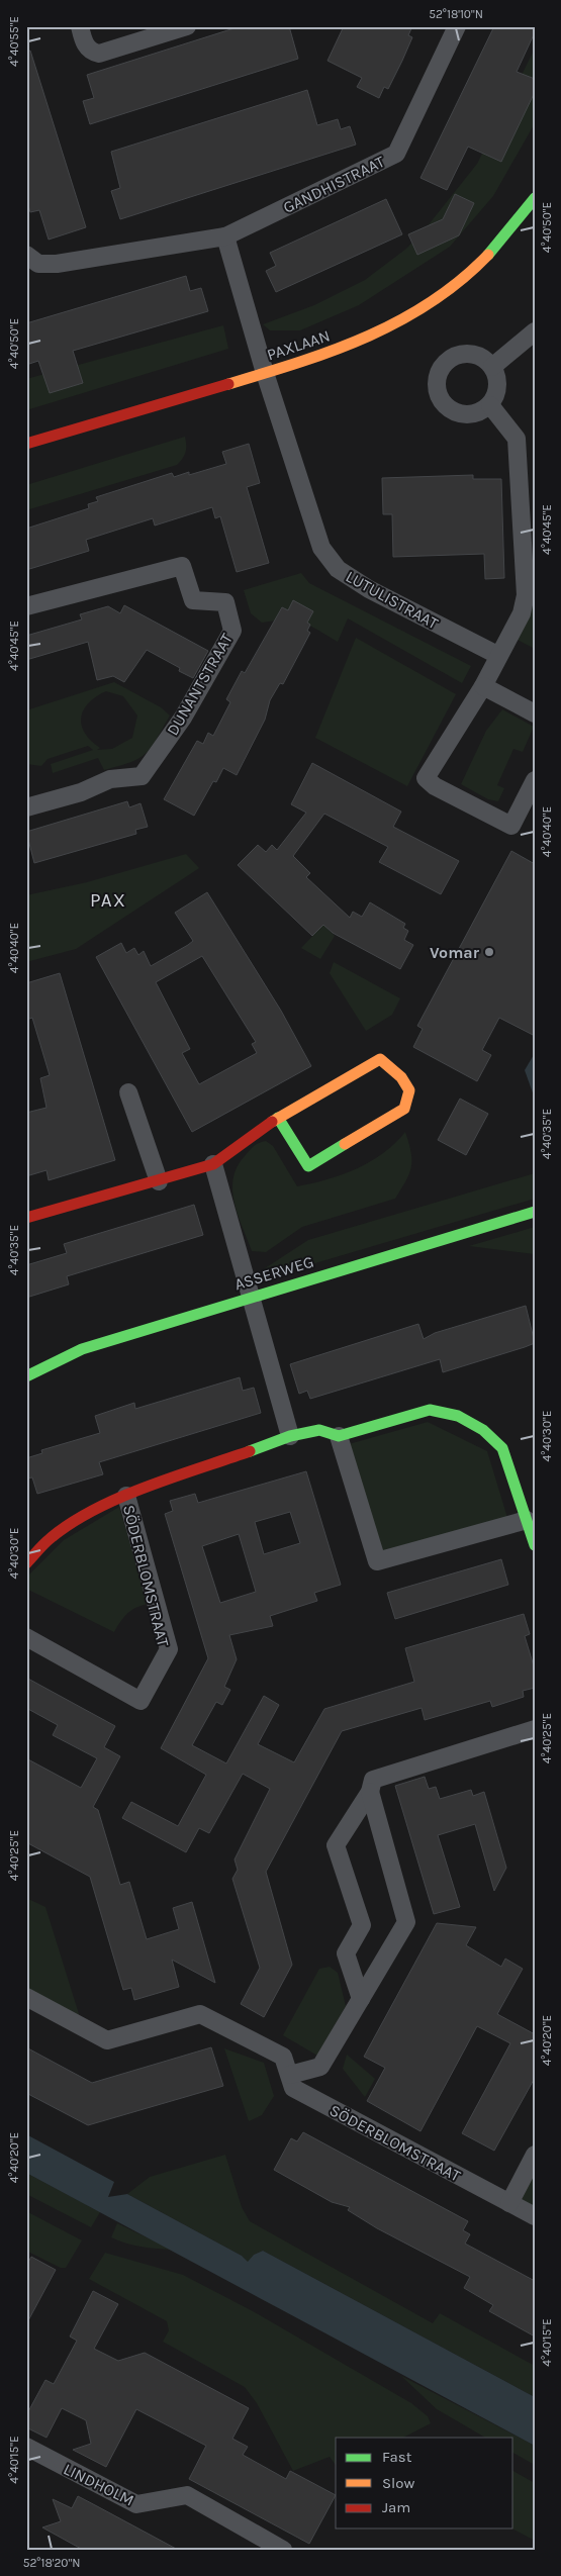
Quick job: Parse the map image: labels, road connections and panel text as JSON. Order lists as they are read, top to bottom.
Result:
{
  "streets": {
    "street": [
      "GANDHISTRAAT",
      "PAXLAAN",
      "LUTULISTRAAT",
      "DUNANTSTRAAT",
      "ASSERWEG",
      "SÖDERBLOMSTRAAT",
      "LINDHOLM"
    ]
  },
  "crossings": [
    ["PAXLAAN", "LUTULISTRAAT"]
  ],
  "districts": ["PAX"],
  "places": ["Vomar"],
  "legend": ["Fast", "Slow", "Jam"],
  "coordinates": [
    "52°18'10\"N",
    "4°40'55\"E",
    "4°40'50\"E",
    "4°40'45\"E",
    "4°40'40\"E",
    "4°40'35\"E",
    "4°40'30\"E",
    "4°40'25\"E",
    "4°40'20\"E",
    "4°40'15\"E",
    "52°18'20\"N"
  ]
}
